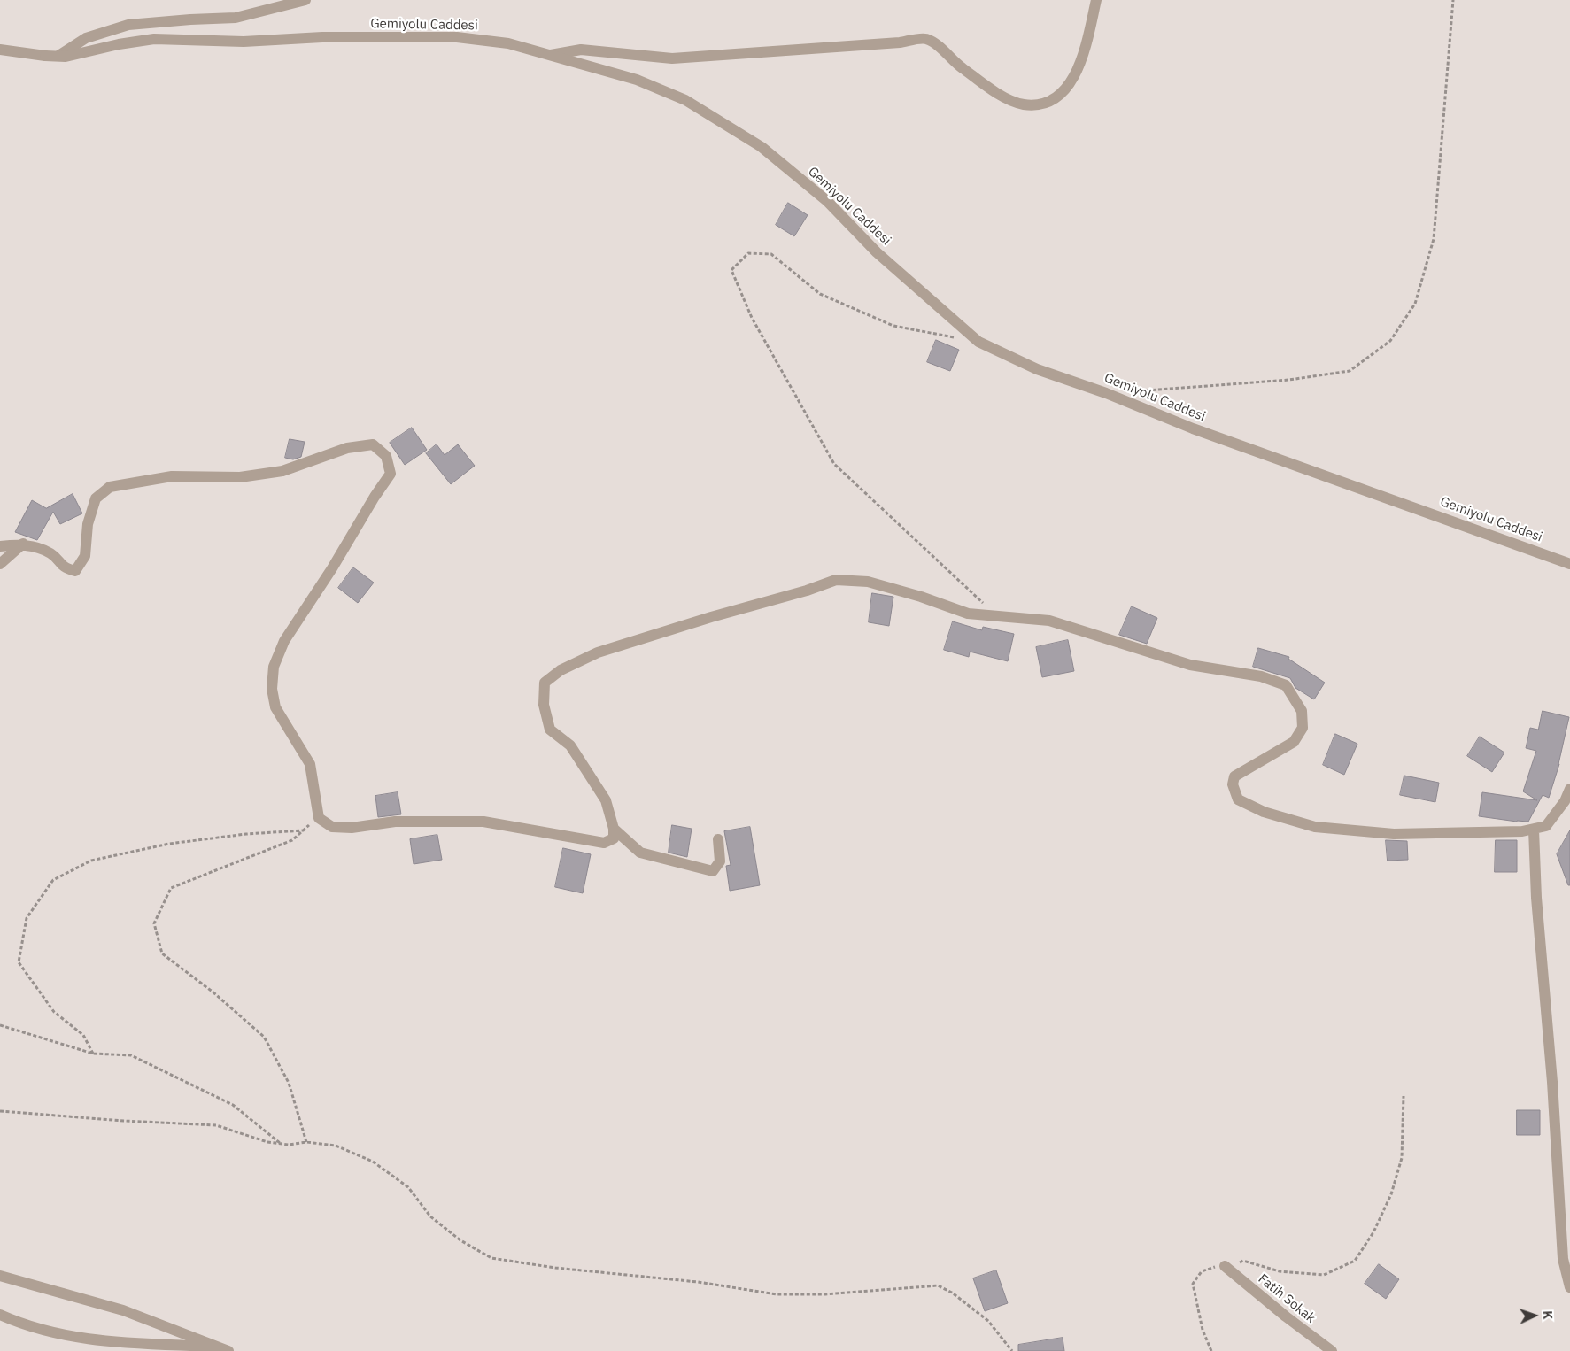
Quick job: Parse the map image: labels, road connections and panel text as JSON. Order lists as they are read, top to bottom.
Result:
{
  "streets": {
    "street": ["Gemiyolu Caddesi", "Fatih Sokak"]
  },
  "north": "right"
}
